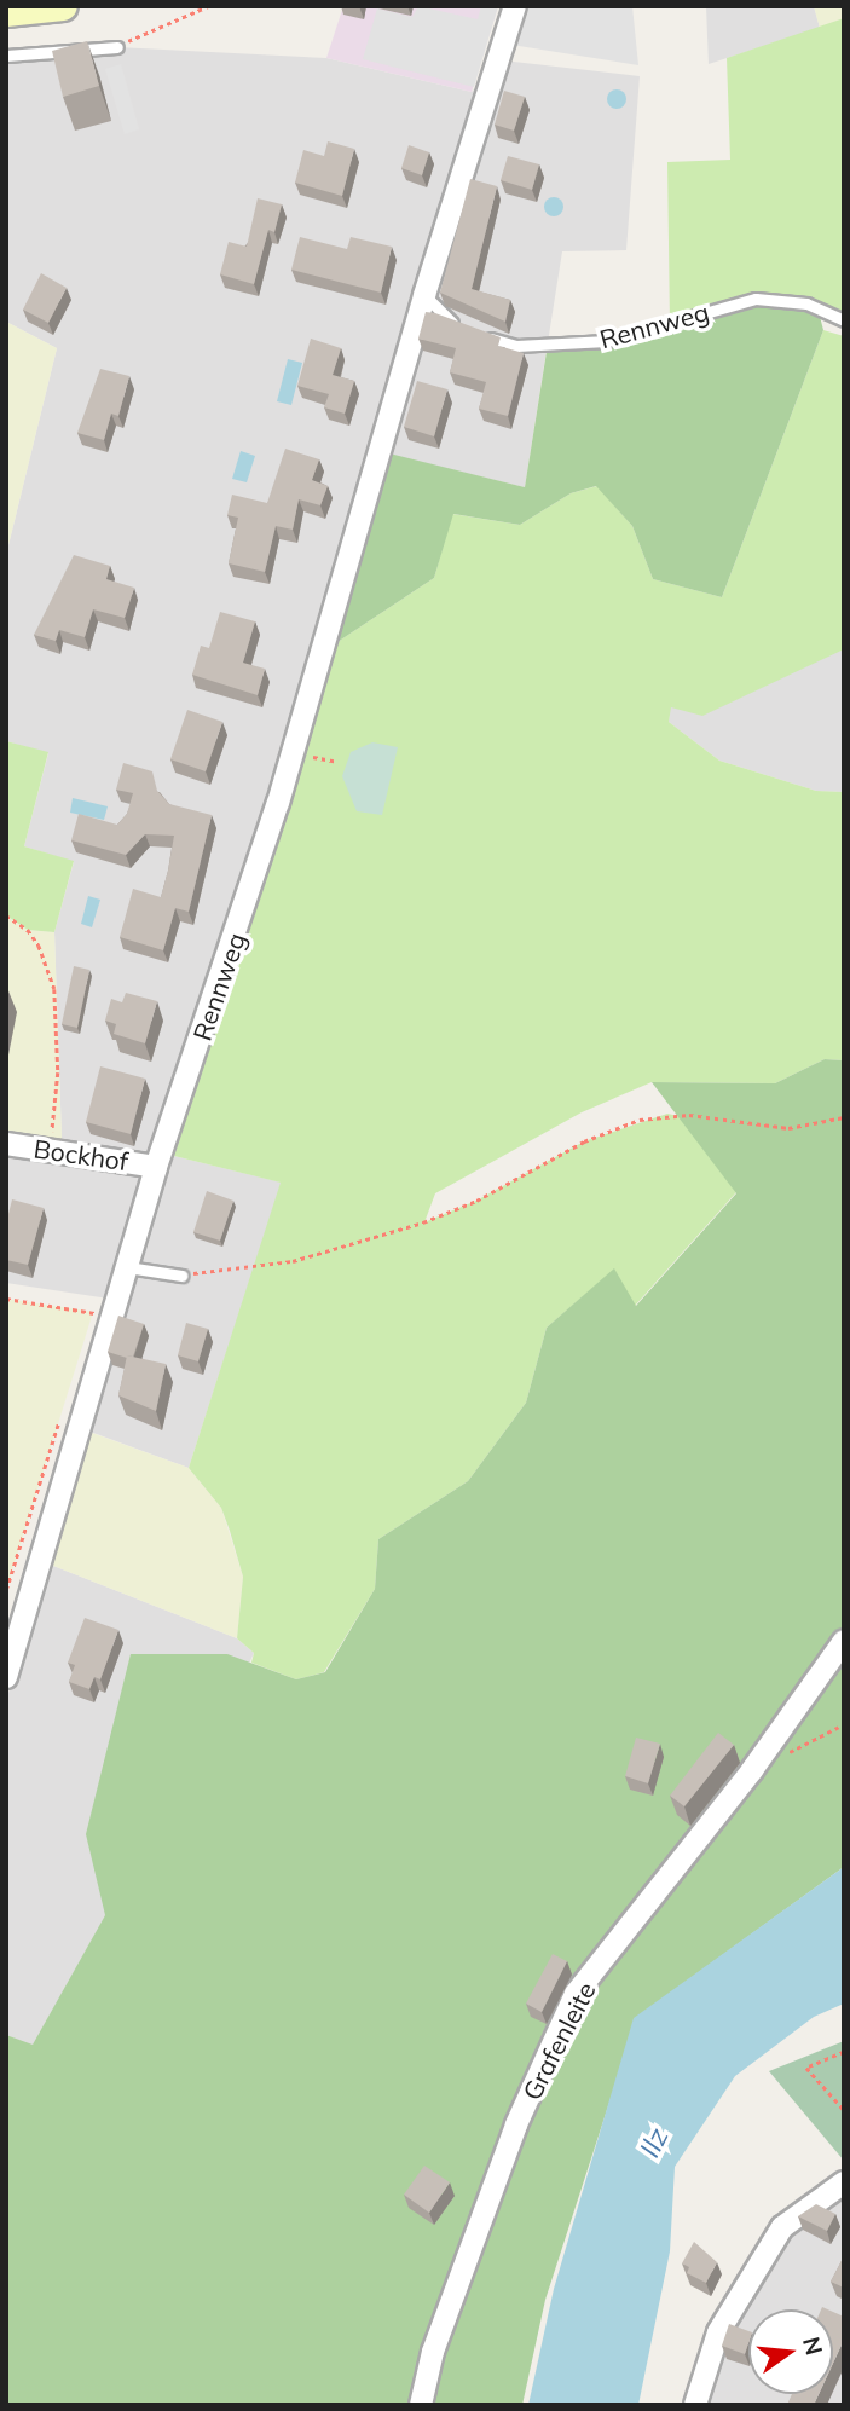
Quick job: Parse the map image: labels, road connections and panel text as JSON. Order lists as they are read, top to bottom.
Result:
{
  "streets": {
    "street": ["Rennweg", "Bockhof", "Grafenleite"]
  },
  "crossings": [
    ["Rennweg", "Bockhof"]
  ],
  "water": ["Ilz"],
  "north": "right"
}
